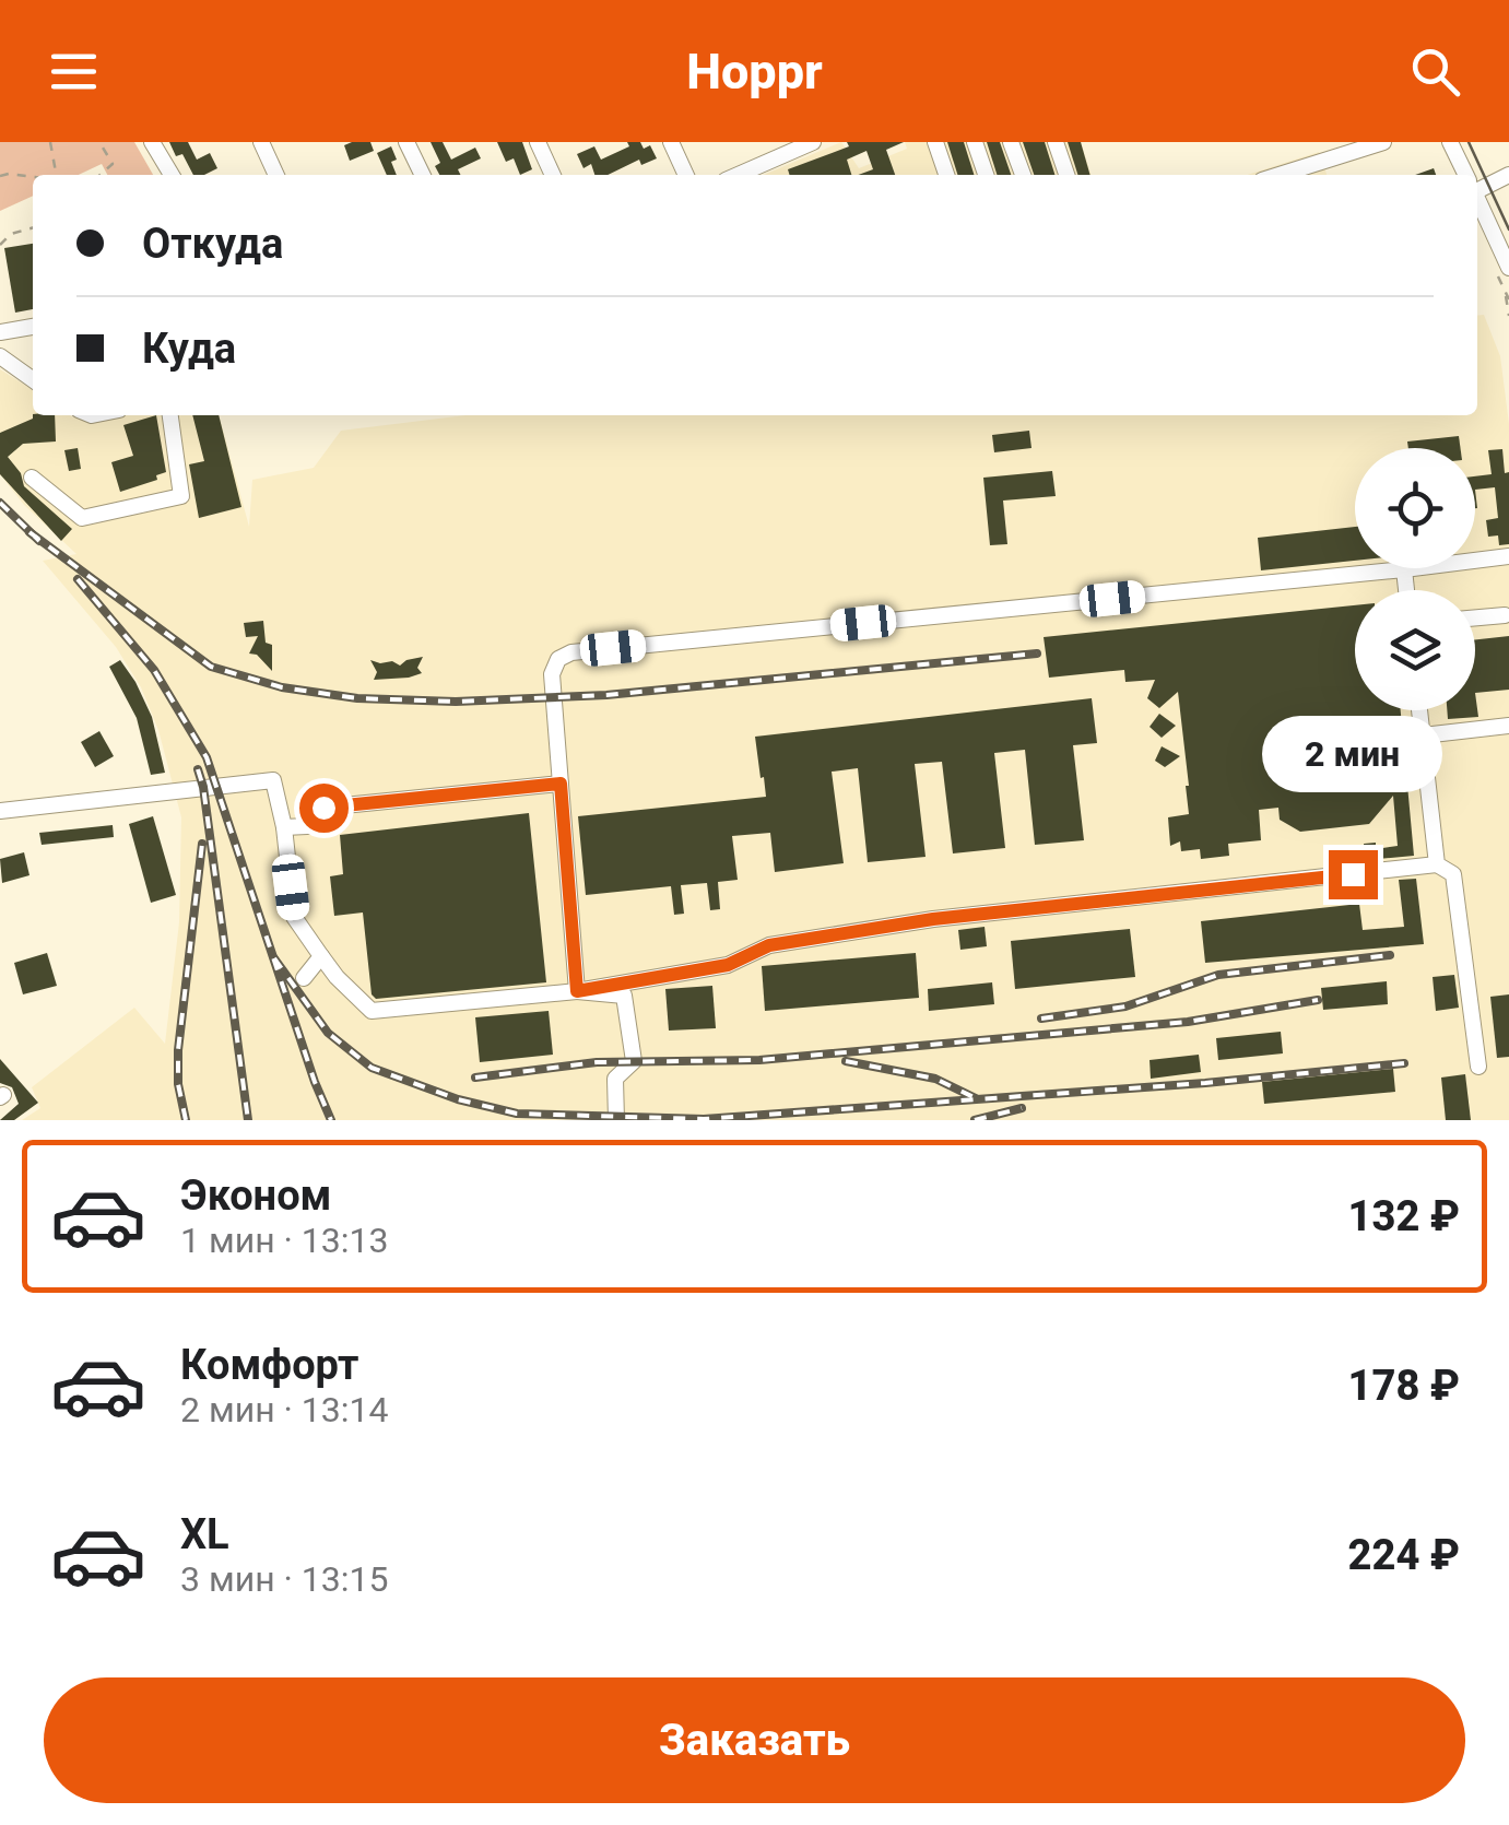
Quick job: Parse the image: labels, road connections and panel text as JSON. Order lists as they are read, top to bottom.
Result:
{
  "page": {
    "header": "Hoppr",
    "banner": ["Откуда", "Куда"],
    "bubble": "2 мин",
    "list": [
      {
        "name": "Эконом",
        "note": "1 мин · 13:13",
        "value": "132 ₽"
      },
      {
        "name": "Комфорт",
        "note": "2 мин · 13:14",
        "value": "178 ₽"
      },
      {
        "name": "XL",
        "note": "3 мин · 13:15",
        "value": "224 ₽"
      }
    ],
    "buttons": "Заказать"
  }
}
